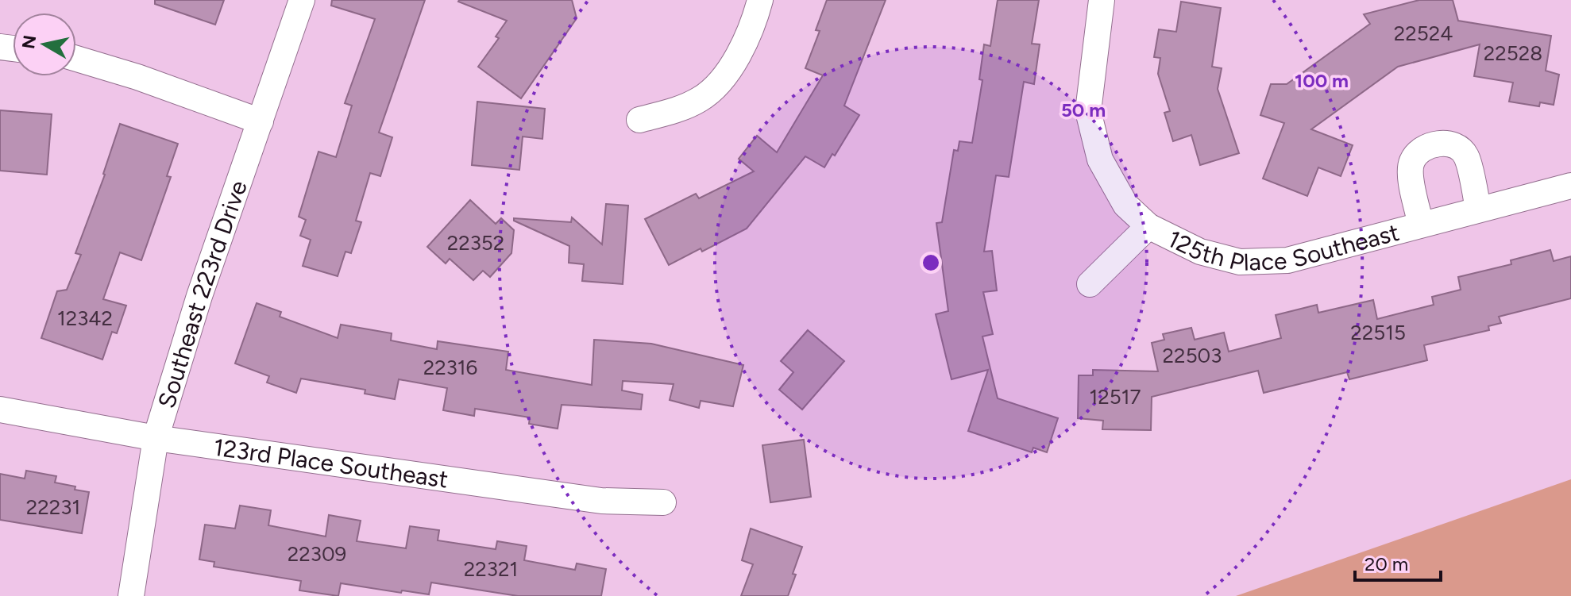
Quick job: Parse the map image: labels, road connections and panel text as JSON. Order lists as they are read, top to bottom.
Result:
{
  "streets": {
    "street": ["125th Place Southeast", "Southeast 223rd Drive", "123rd Place Southeast"]
  },
  "crossings": [
    ["Southeast 223rd Drive", "123rd Place Southeast"]
  ],
  "house_numbers": [
    "22524",
    "22528",
    "22352",
    "12342",
    "22515",
    "22503",
    "22316",
    "12517",
    "22231",
    "22309",
    "22321"
  ],
  "scale_bar": "20 m",
  "north": "left",
  "rings": ["100 m", "50 m"]
}
